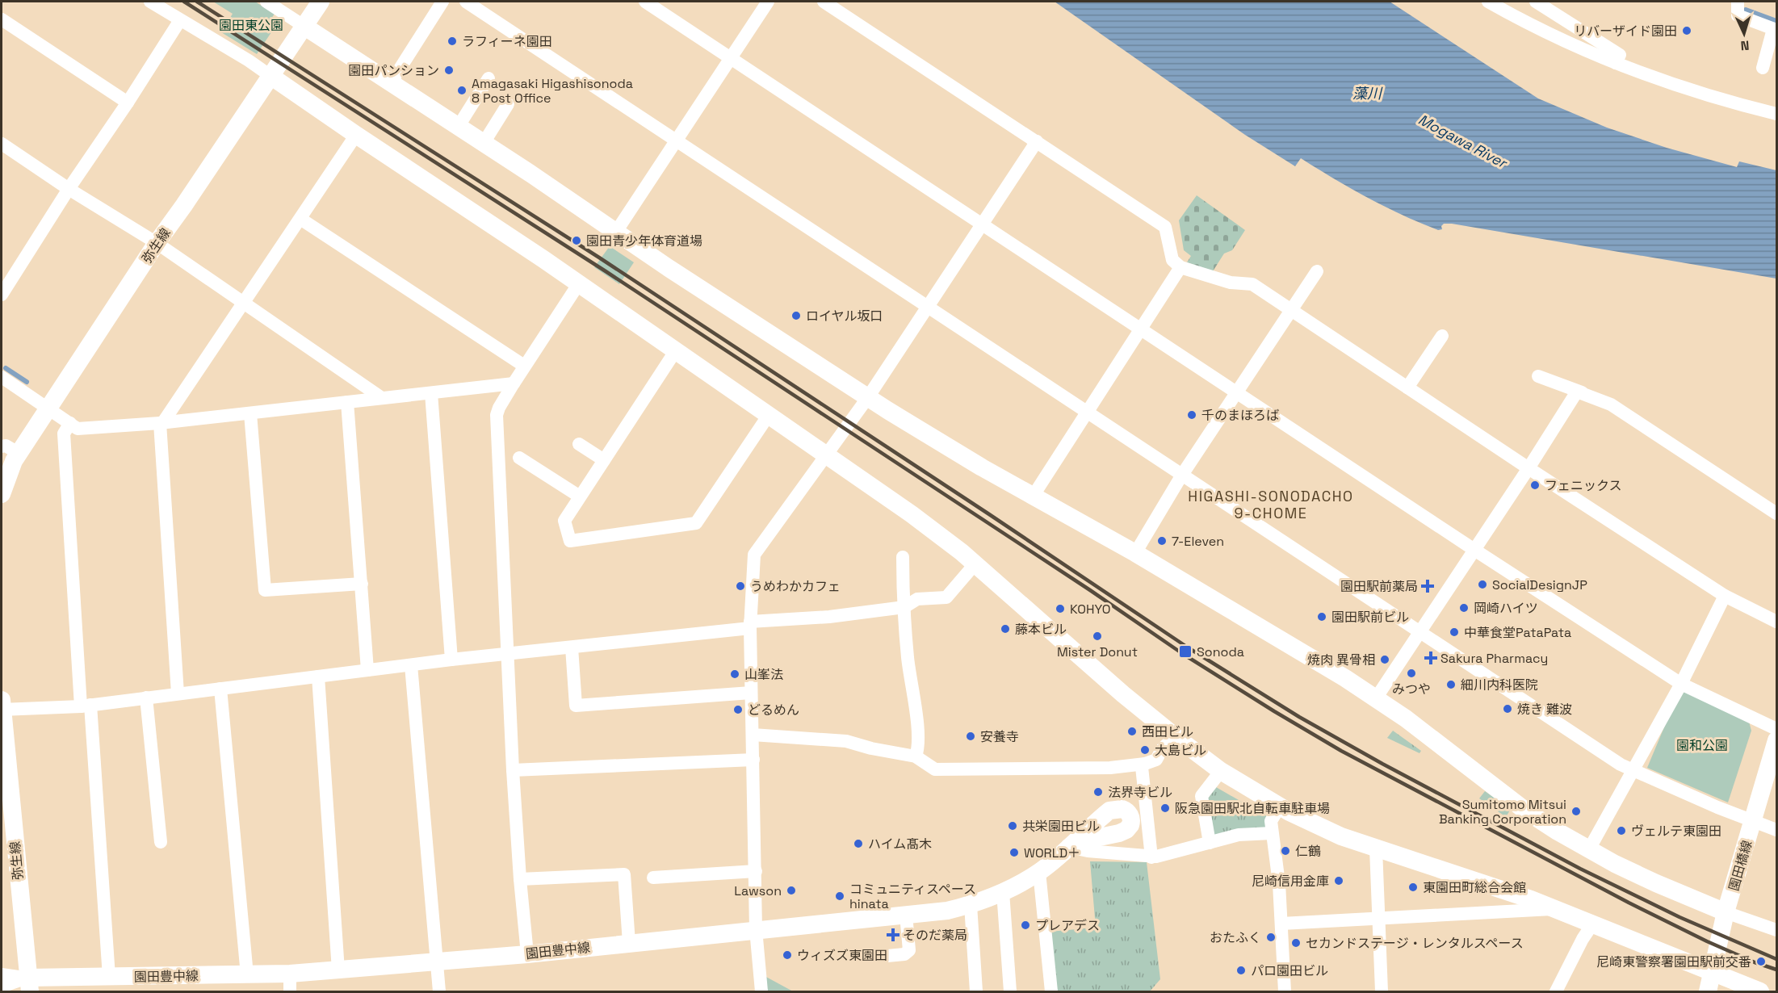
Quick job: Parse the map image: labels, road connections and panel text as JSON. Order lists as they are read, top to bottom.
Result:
{
  "streets": {
    "street": ["弥生線", "園田橋線", "園田豊中線"]
  },
  "crossings": [
    ["弥生線", "園田豊中線"]
  ],
  "districts": ["HIGASHI-SONODACHO 9-CHOME"],
  "water": ["藻川", "Mogawa River"],
  "parks": ["園田東公園", "園和公園"],
  "places": {
    "other": [
      "リバーザイド園田",
      "ラフィーネ園田",
      "園田パンション",
      "Amagasaki Higashisonoda 8 Post Office",
      "園田青少年体育道場",
      "ロイヤル坂口",
      "千のまほろば",
      "フェニックス",
      "7-Eleven",
      "SocialDesignJP",
      "うめわかカフェ",
      "岡崎ハイツ",
      "KOHYO",
      "園田駅前ビル",
      "藤本ビル",
      "中華食堂PataPata",
      "Mister Donut",
      "焼肉 異骨相",
      "みつや",
      "山峯法",
      "細川内科医院",
      "焼き 難波",
      "どるめん",
      "西田ビル",
      "安養寺",
      "大島ビル",
      "法界寺ビル",
      "阪急園田駅北自転車駐車場",
      "Sumitomo Mitsui Banking Corporation",
      "共栄園田ビル",
      "ヴェルテ東園田",
      "ハイム髙木",
      "仁鶴",
      "WORLD＋",
      "尼崎信用金庫",
      "東園田町総合会館",
      "Lawson",
      "コミュニティスペース hinata",
      "プレアデス",
      "おたふく",
      "セカンドステージ・レンタルスペース",
      "ウィズズ東園田",
      "尼崎東警察署園田駅前交番",
      "パロ園田ビル"
    ],
    "health": ["園田駅前薬局", "Sakura Pharmacy", "そのだ薬局"],
    "transit": ["Sonoda"]
  },
  "north": "bottom"
}
